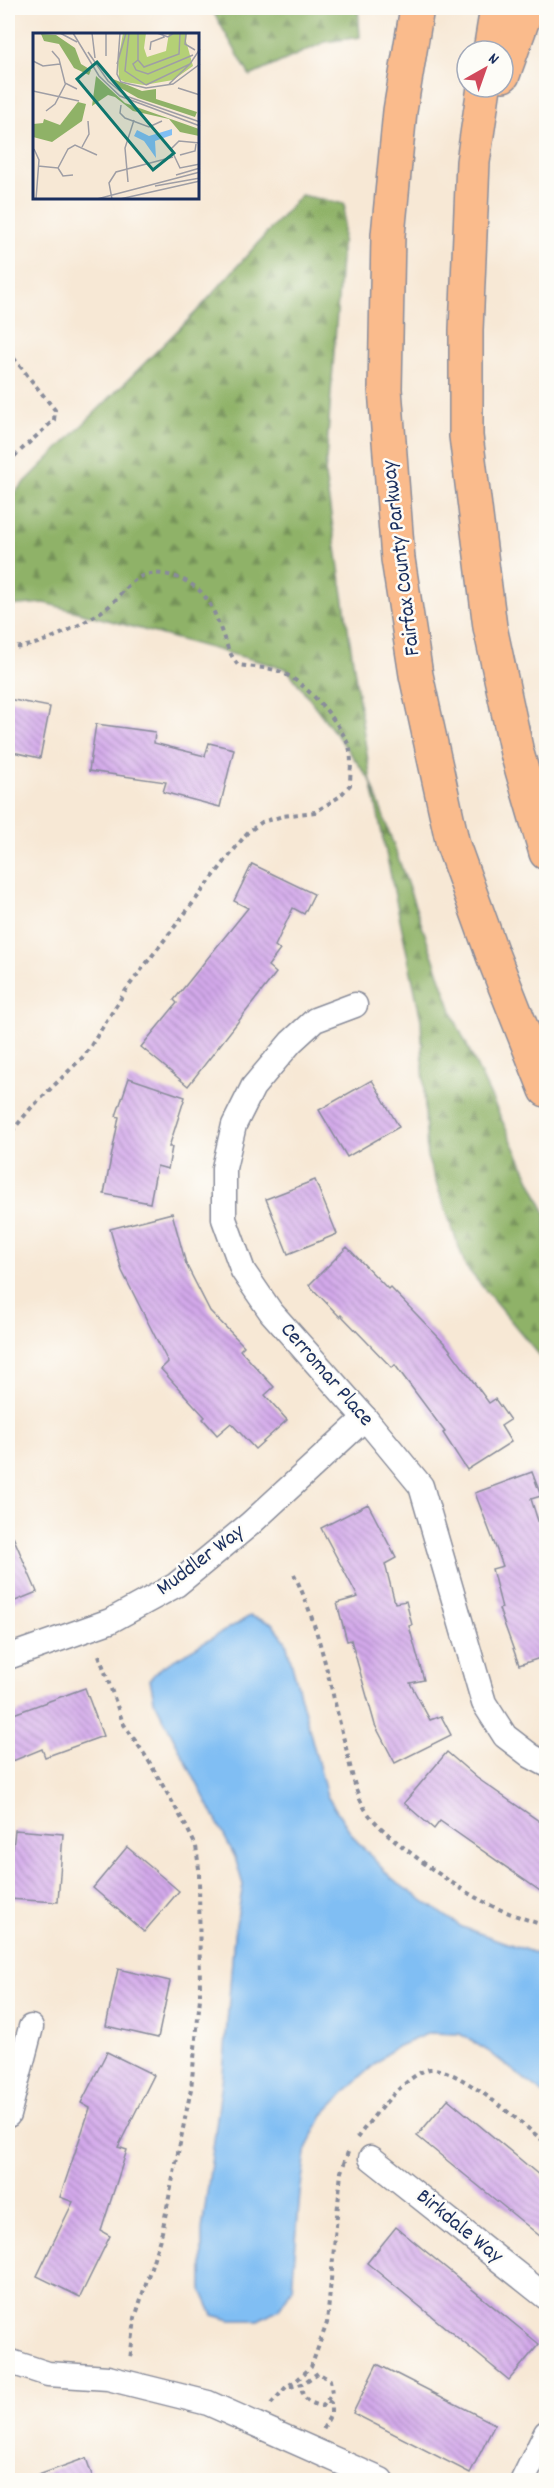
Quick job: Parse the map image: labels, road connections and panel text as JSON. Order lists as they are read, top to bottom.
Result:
{
  "streets": {
    "highway": ["Fairfax County Parkway"],
    "street": ["Cerromar Place", "Muddler Way", "Birkdale Way"]
  },
  "crossings": [
    ["Cerromar Place", "Muddler Way"]
  ],
  "north": "top right"
}
